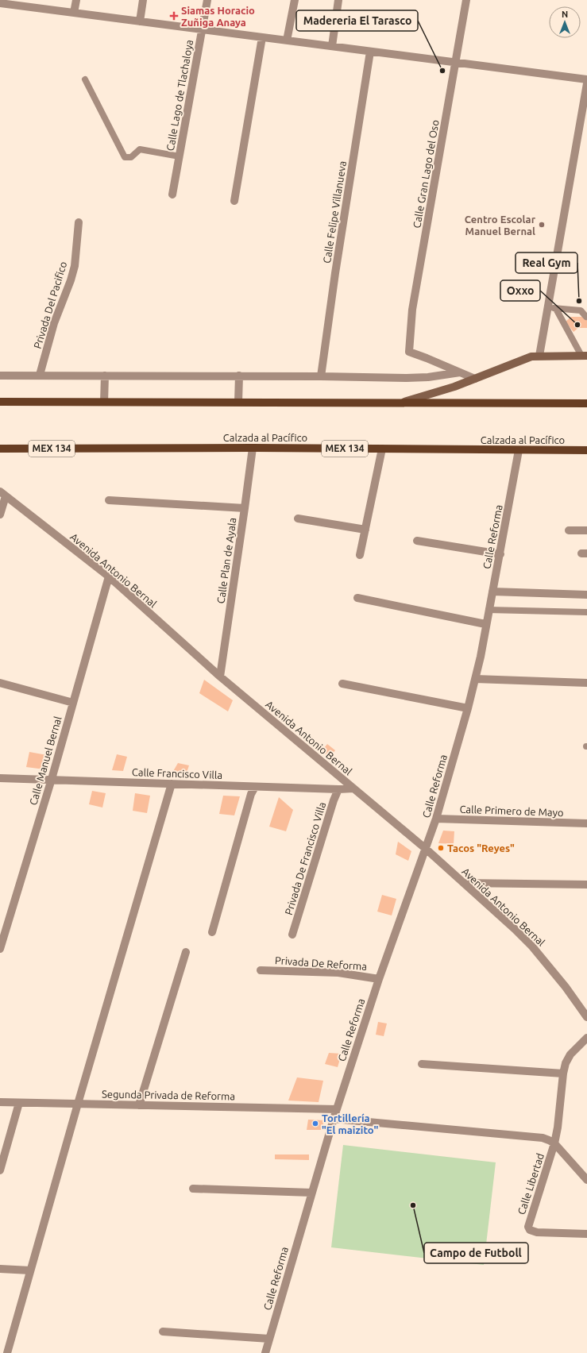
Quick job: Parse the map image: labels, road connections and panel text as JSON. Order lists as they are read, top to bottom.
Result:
{
  "streets": {
    "main road": ["Calzada al Pacífico", "MEX 134"],
    "street": [
      "Calle Lago de Tlachaloya",
      "Calle Gran Lago del Oso",
      "Calle Felipe Villanueva",
      "Privada Del Pacifico",
      "Calle Reforma",
      "Calle Plan de Ayala",
      "Avenida Antonio Bernal",
      "Calle Manuel Bernal",
      "Calle Francisco Villa",
      "Calle Primero de Mayo",
      "Privada De Francisco Villa",
      "Privada De Reforma",
      "Segunda Privada de Reforma",
      "Calle Libertad"
    ]
  },
  "crossings": [
    ["Calzada al Pacífico", "Calle Reforma"],
    ["Calzada al Pacífico", "Calle Plan de Ayala"],
    ["Calle Reforma", "Avenida Antonio Bernal"],
    ["Calle Reforma", "Calle Primero de Mayo"],
    ["Calle Reforma", "Privada De Reforma"],
    ["Calle Reforma", "Segunda Privada de Reforma"],
    ["Calle Plan de Ayala", "Avenida Antonio Bernal"],
    ["Avenida Antonio Bernal", "Calle Manuel Bernal"],
    ["Avenida Antonio Bernal", "Calle Francisco Villa"],
    ["Calle Manuel Bernal", "Calle Francisco Villa"],
    ["Calle Francisco Villa", "Privada De Francisco Villa"]
  ],
  "places": {
    "health": ["Siamas Horacio Zuñiga Anaya"],
    "other": [
      "Madereria El Tarasco",
      "Centro Escolar Manuel Bernal",
      "Real Gym",
      "Oxxo",
      "Tacos \"Reyes\"",
      "Tortillería \"El maizito\"",
      "Campo de Futboll"
    ]
  },
  "north": "top"
}
